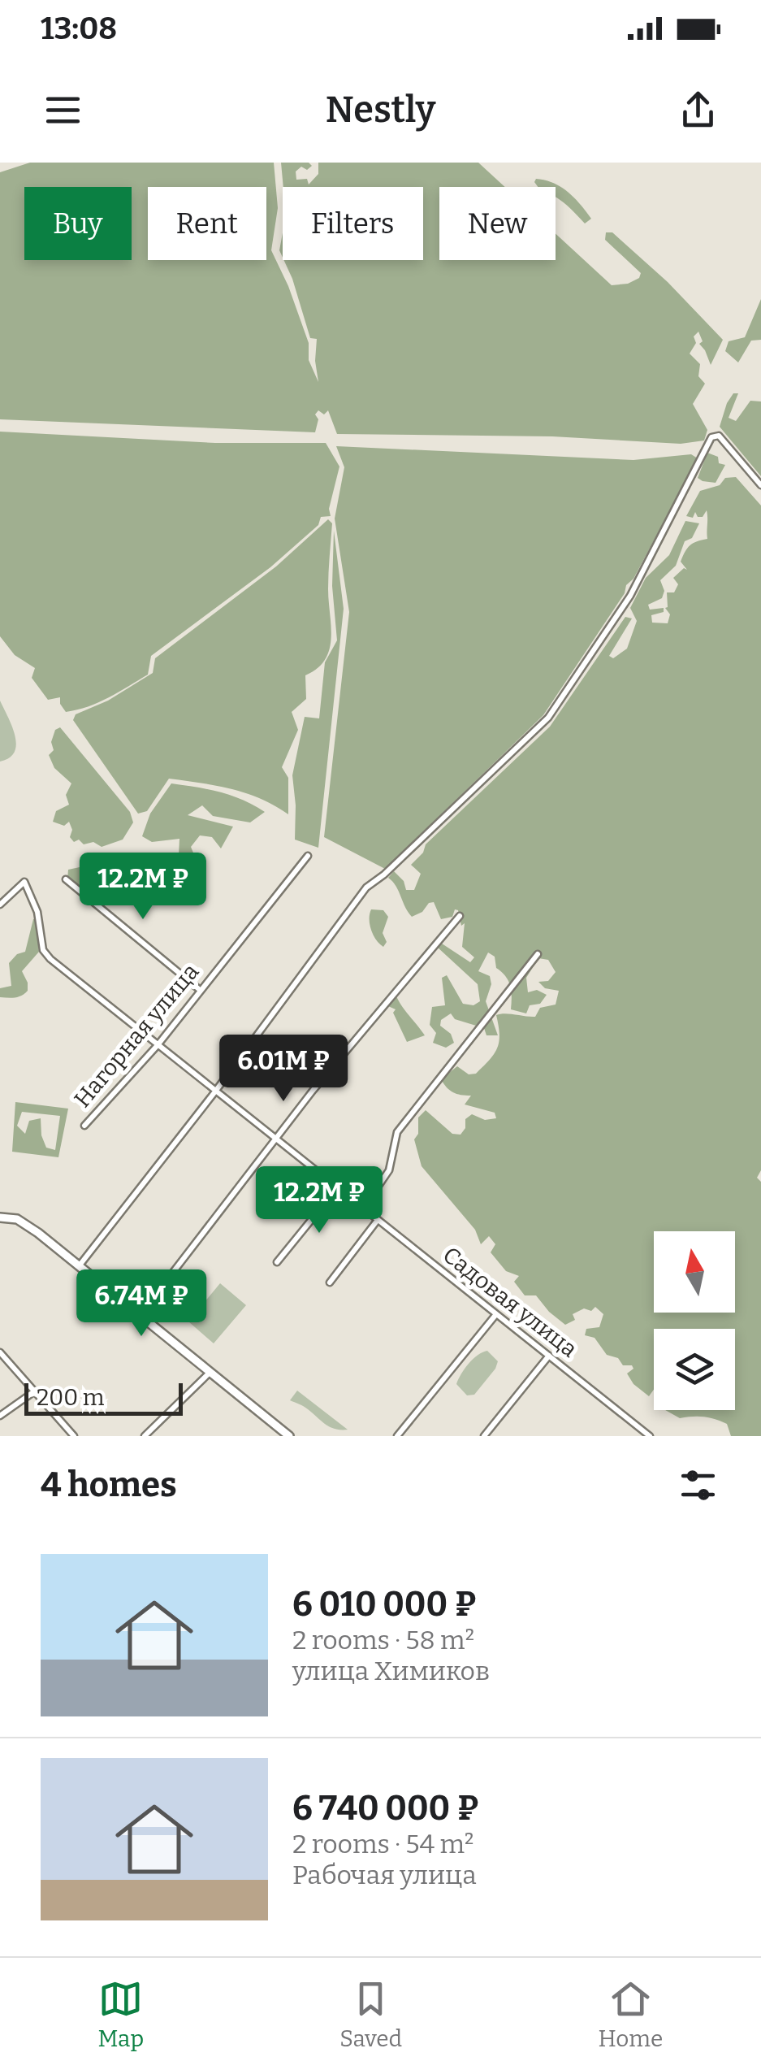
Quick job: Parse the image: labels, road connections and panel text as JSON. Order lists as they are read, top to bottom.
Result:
{
  "streets": {
    "street": ["Нагорная улица", "Садовая улица"]
  },
  "crossings": [
    ["Нагорная улица", "Садовая улица"]
  ],
  "scale_bar": "200 m",
  "north": "top",
  "page": {
    "status": "13:08",
    "header": "Nestly",
    "chip": [
      "Buy",
      "Rent",
      "Filters",
      "New"
    ],
    "price": [
      "12.2M ₽",
      "6.01M ₽",
      "12.2M ₽",
      "6.74M ₽"
    ],
    "scale": "200 m",
    "heading": "4 homes",
    "list": [
      {
        "name": "6 010 000 ₽",
        "note": "2 rooms · 58 m² · улица Химиков"
      },
      {
        "name": "6 740 000 ₽",
        "note": "2 rooms · 54 m² · Рабочая улица"
      }
    ],
    "tabs": ["Map", "Saved", "Home"]
  }
}
